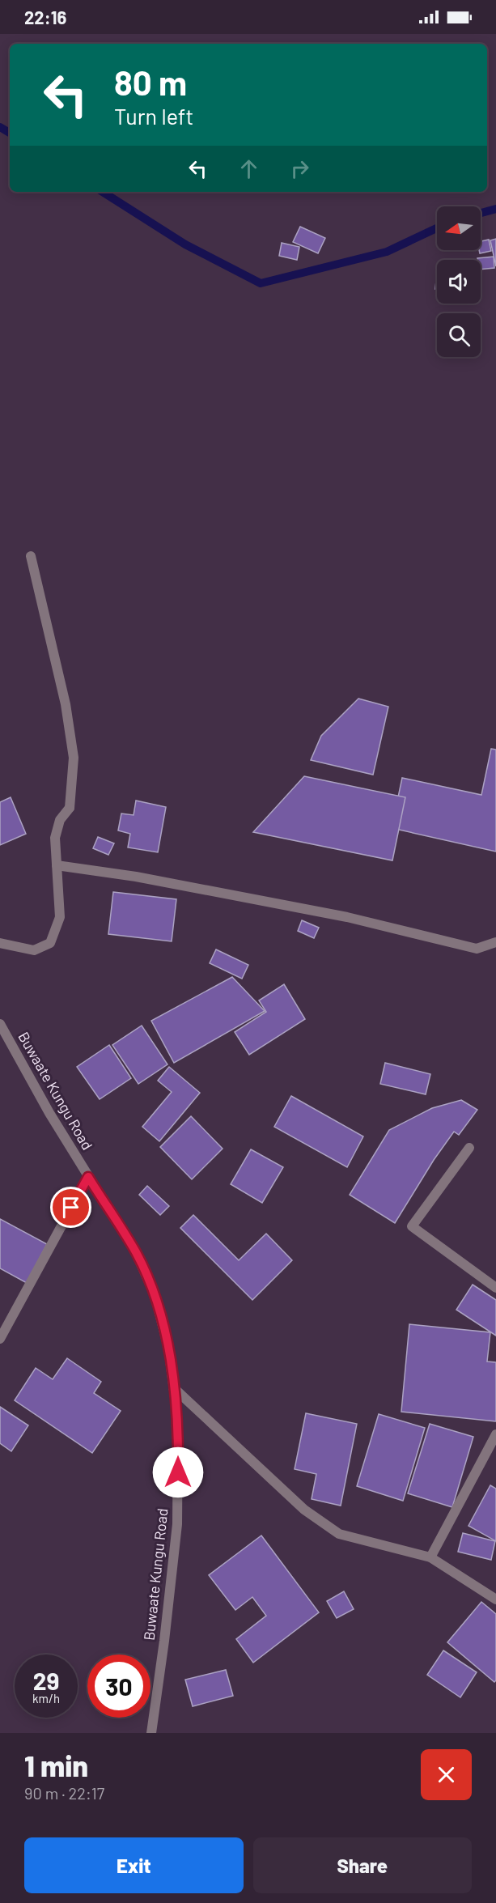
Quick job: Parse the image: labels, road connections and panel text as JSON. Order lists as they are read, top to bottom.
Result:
{
  "streets": {
    "street": ["Buwaate Kungu Road"]
  },
  "north": "left",
  "page": {
    "status": "22:16",
    "turn": ["80 m", "Turn left"],
    "speed": "29 km/h",
    "limit": "30",
    "heading": ["1 min", "90 m · 22:17"],
    "buttons": ["Exit", "Share"]
  }
}
